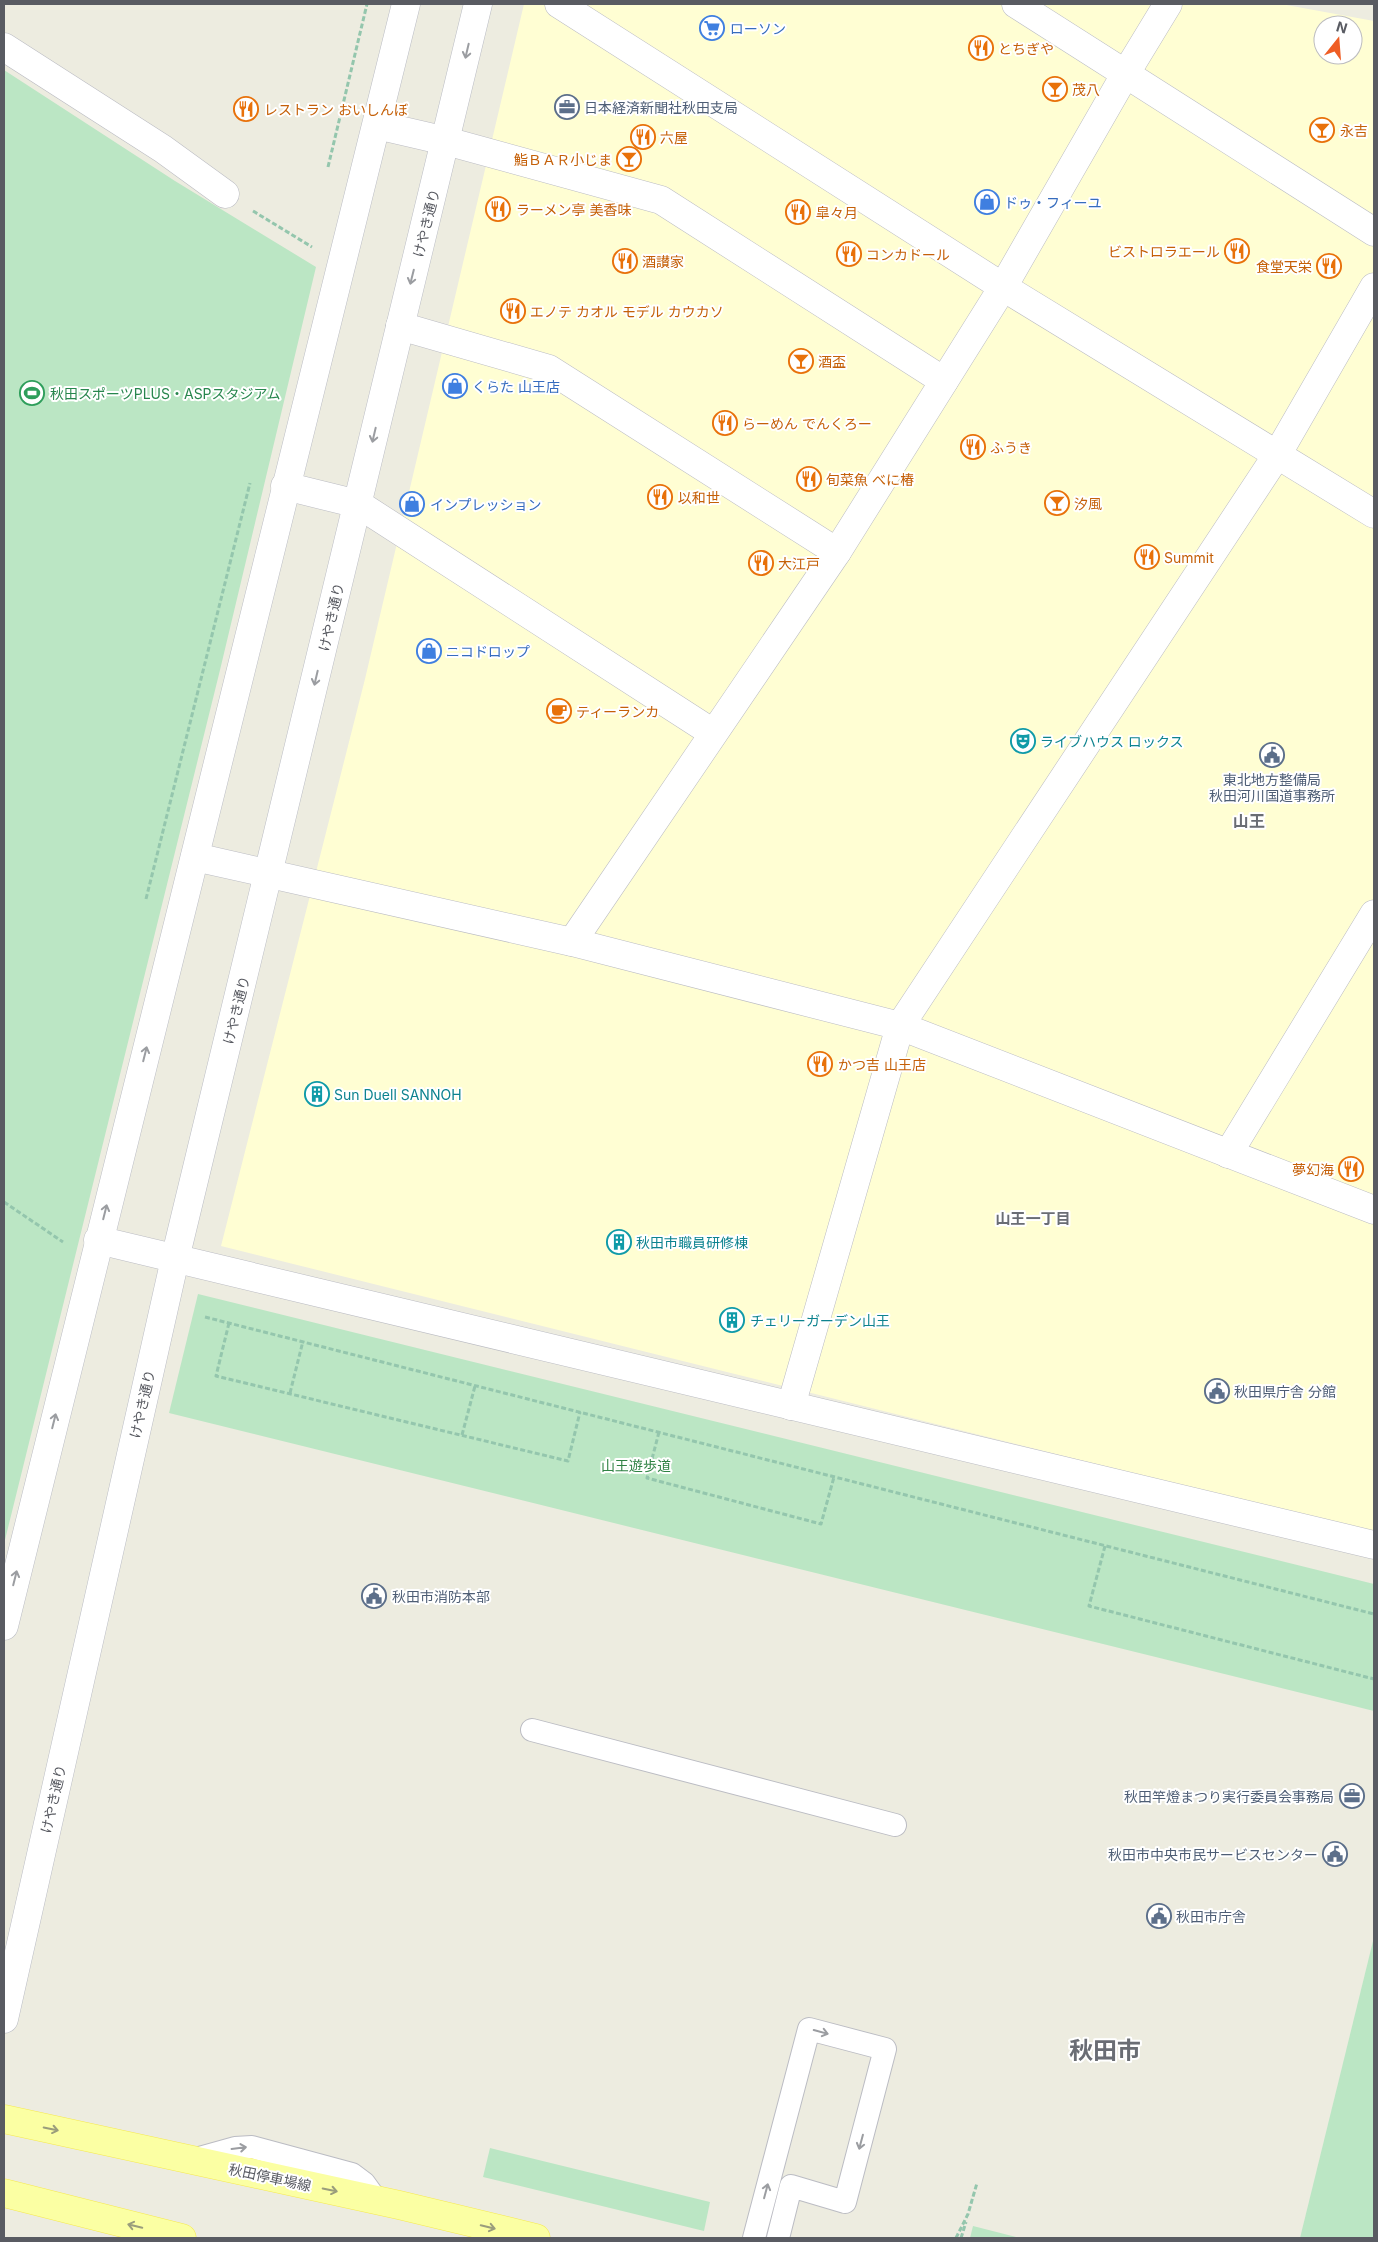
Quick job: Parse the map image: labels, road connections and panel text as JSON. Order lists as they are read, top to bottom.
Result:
{
  "streets": {
    "main road": ["秋田停車場線"],
    "street": ["けやき通り"]
  },
  "districts": ["山王", "山王一丁目", "秋田市"],
  "parks": ["山王遊歩道"],
  "places": {
    "supermarket": ["ローソン"],
    "restaurant": [
      "とちぎや",
      "レストラン おいしんぼ",
      "六屋",
      "ラーメン亭 美香味",
      "皐々月",
      "ビストロラエール",
      "コンカドール",
      "酒讃家",
      "食堂天栄",
      "エノテ カオル モデル カウカソ",
      "らーめん でんくろー",
      "ふうき",
      "旬菜魚 べに椿",
      "以和世",
      "Summit",
      "大江戸",
      "かつ吉 山王店",
      "夢幻海"
    ],
    "bar": [
      "茂八",
      "永吉",
      "鮨ＢＡＲ小じま",
      "酒盃",
      "汐風"
    ],
    "office": ["日本経済新聞社秋田支局", "秋田竿燈まつり実行委員会事務局"],
    "shop": [
      "ドゥ・フィーユ",
      "くらた 山王店",
      "インプレッション",
      "ニコドロップ"
    ],
    "sports": ["秋田スポーツPLUS・ASPスタジアム"],
    "cafe": ["ティーランカ"],
    "theatre": ["ライブハウス ロックス"],
    "public building": [
      "東北地方整備局 秋田河川国道事務所",
      "秋田県庁舎 分館",
      "秋田市消防本部",
      "秋田市中央市民サービスセンター",
      "秋田市庁舎"
    ],
    "building": ["Sun Duell SANNOH", "秋田市職員研修棟", "チェリーガーデン山王"]
  },
  "north": "top"
}
